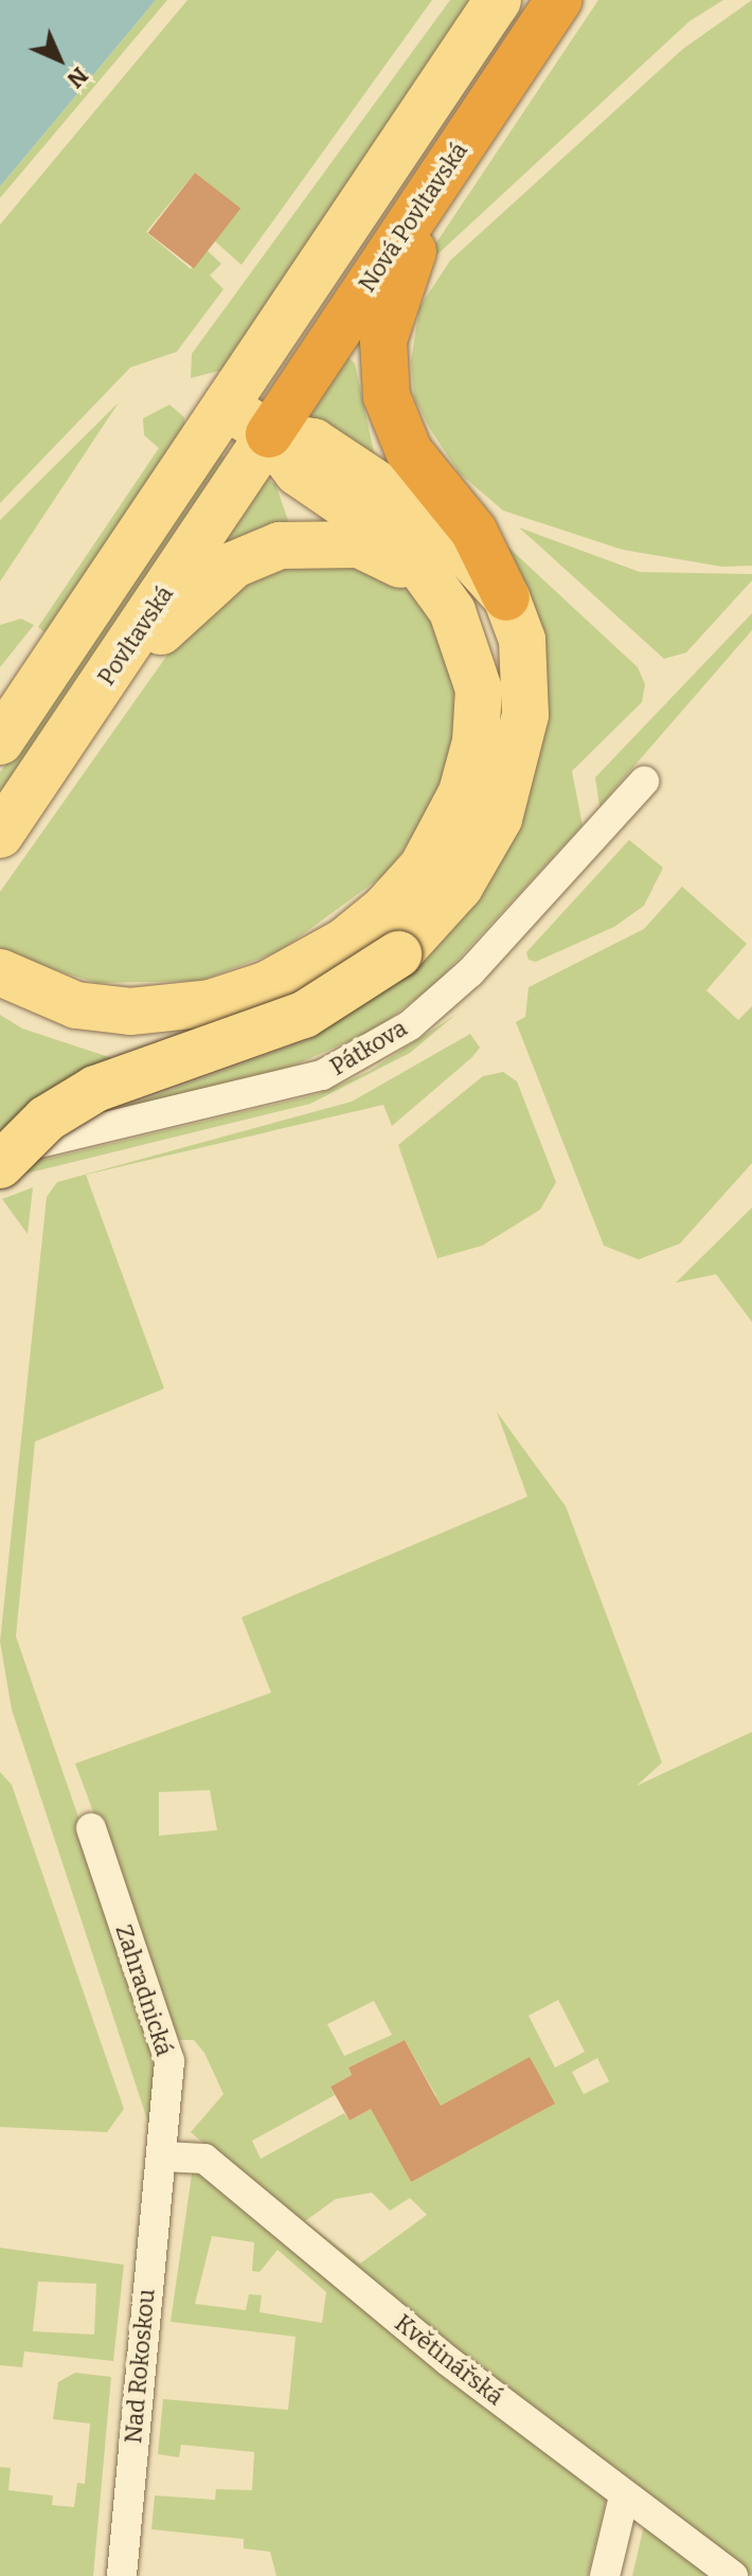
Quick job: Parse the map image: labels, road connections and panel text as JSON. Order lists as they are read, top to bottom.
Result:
{
  "streets": {
    "highway": ["Nová Povltavská"],
    "main road": ["Povltavská"],
    "street": [
      "Pátkova",
      "Zahradnická",
      "Květinářská",
      "Nad Rokoskou"
    ]
  },
  "crossings": [
    ["Nová Povltavská", "Povltavská"],
    ["Zahradnická", "Květinářská"],
    ["Zahradnická", "Nad Rokoskou"],
    ["Květinářská", "Nad Rokoskou"]
  ],
  "north": "bottom right"
}
